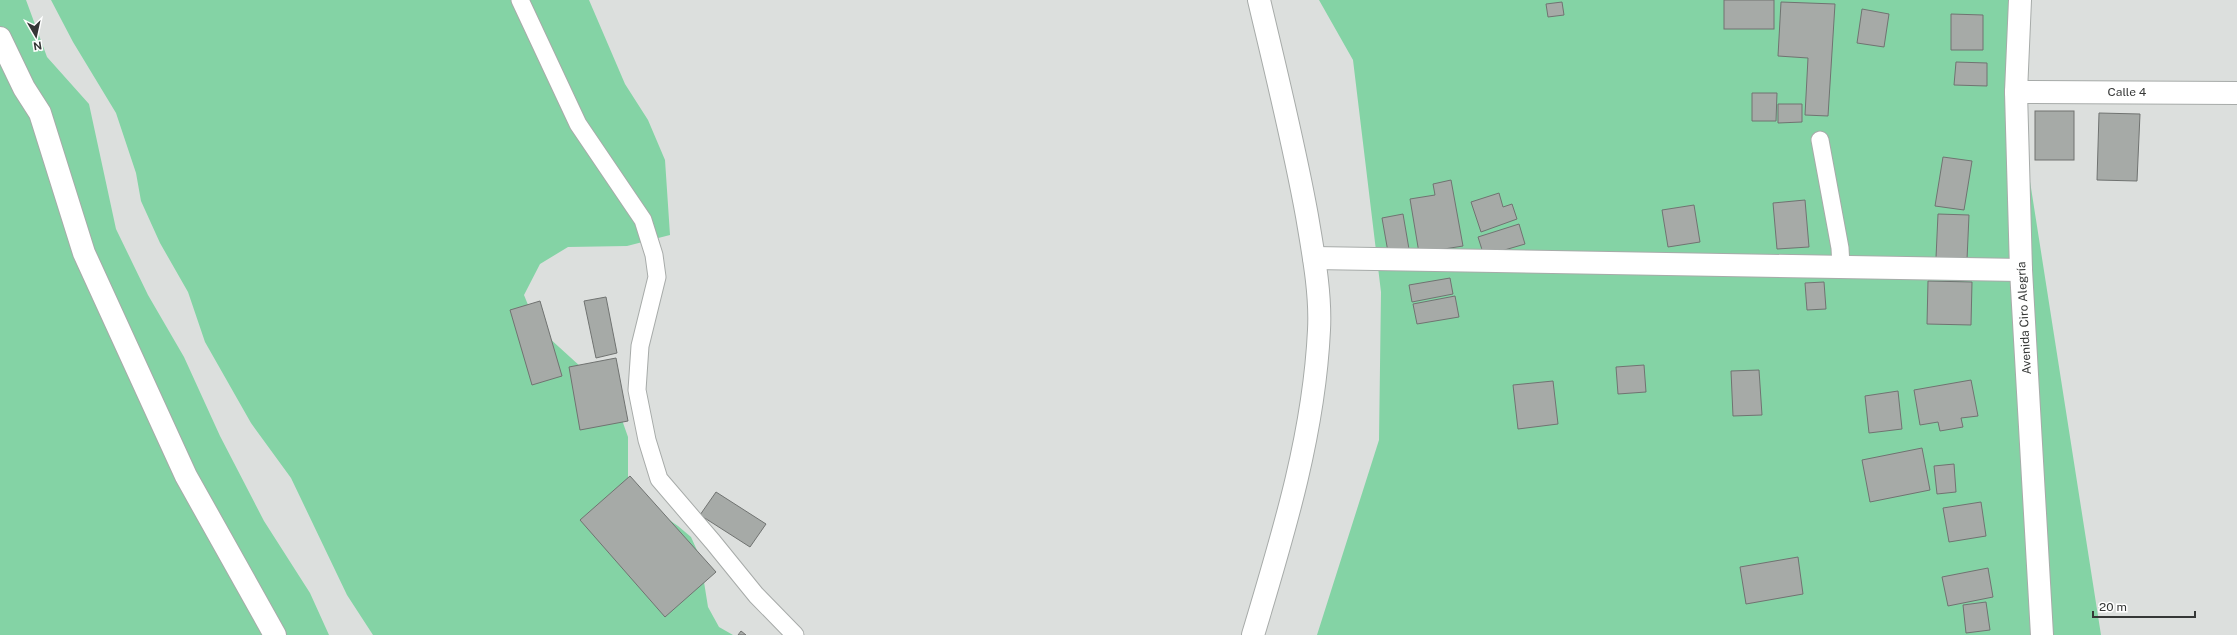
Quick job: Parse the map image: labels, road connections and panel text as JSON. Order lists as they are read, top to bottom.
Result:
{
  "streets": {
    "street": ["Calle 4", "Avenida Ciro Alegría"]
  },
  "crossings": [
    ["Calle 4", "Avenida Ciro Alegría"]
  ],
  "scale_bar": "20 m",
  "north": "bottom"
}
